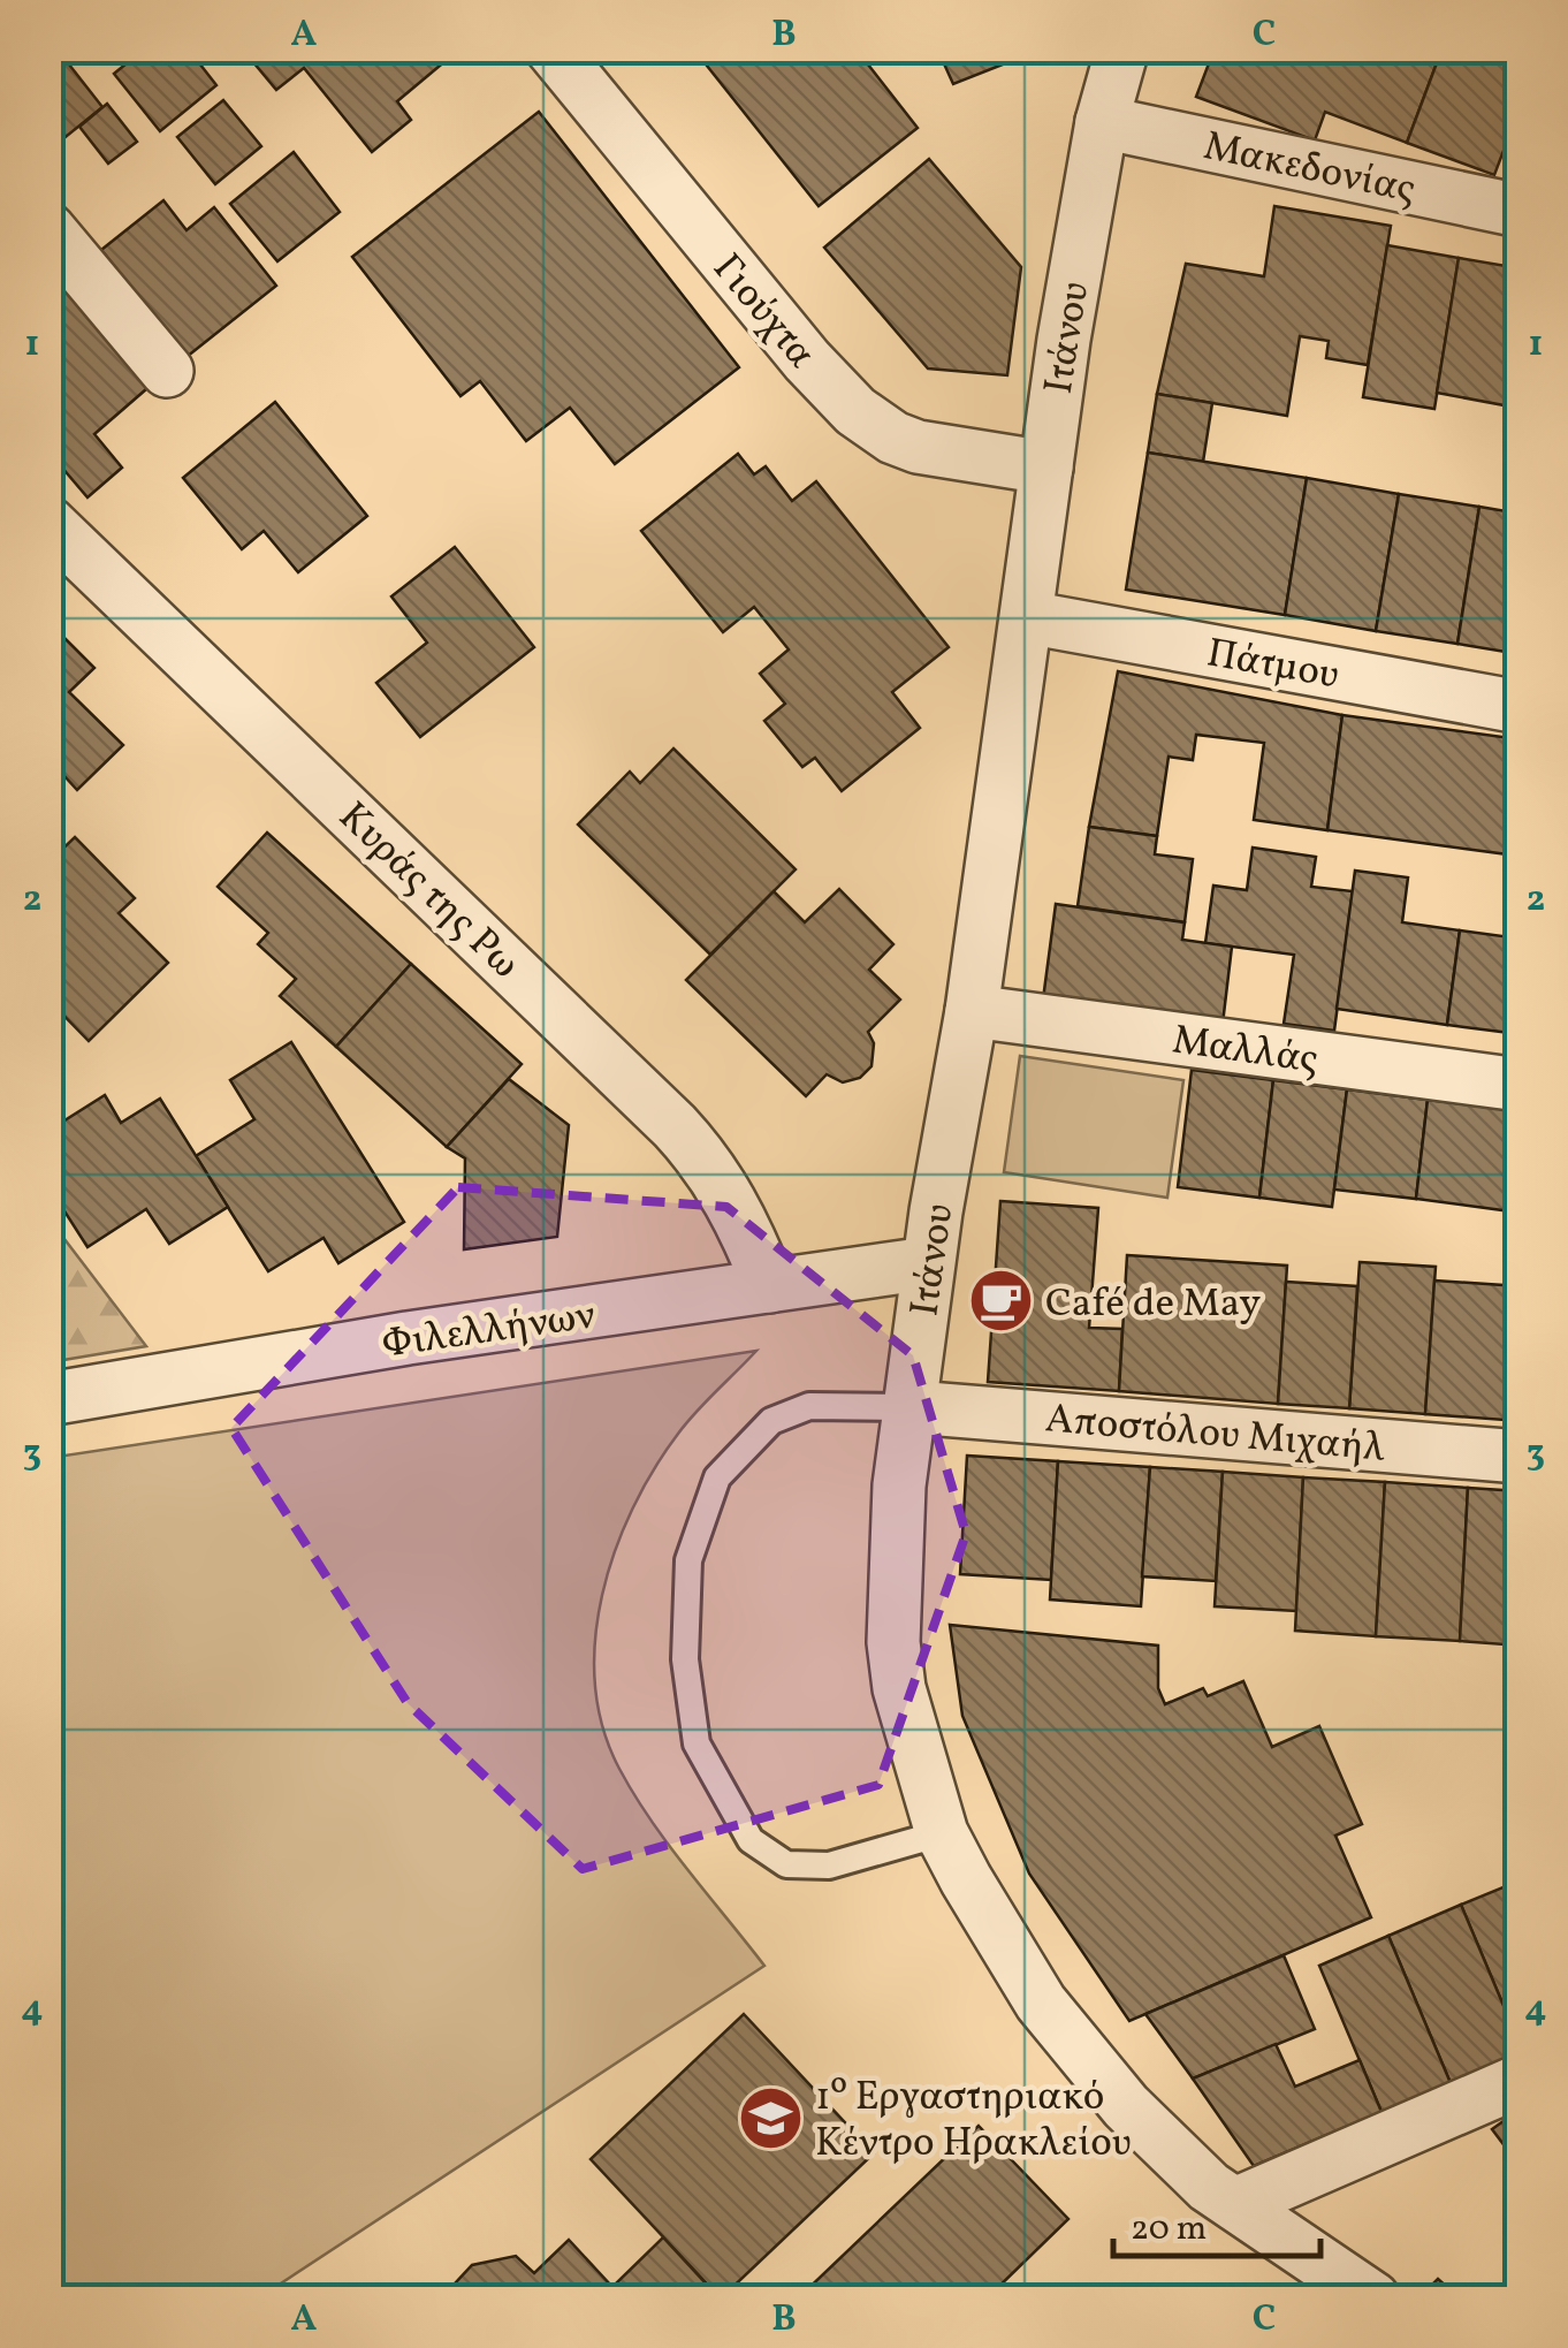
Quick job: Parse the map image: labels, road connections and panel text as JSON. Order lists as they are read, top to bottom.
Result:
{
  "streets": {
    "street": [
      "Μακεδονίας",
      "Γιούχτα",
      "Ιτάνου",
      "Πάτμου",
      "Κυράς της Ρω",
      "Μαλλάς",
      "Φιλελλήνων",
      "Αποστόλου Μιχαήλ"
    ]
  },
  "crossings": [
    ["Μακεδονίας", "Ιτάνου"],
    ["Γιούχτα", "Ιτάνου"],
    ["Ιτάνου", "Πάτμου"],
    ["Ιτάνου", "Μαλλάς"],
    ["Ιτάνου", "Φιλελλήνων"],
    ["Ιτάνου", "Αποστόλου Μιχαήλ"],
    ["Κυράς της Ρω", "Φιλελλήνων"]
  ],
  "places": {
    "cafe": ["Café de May"],
    "school or university": ["1⁰ Εργαστηριακό Κέντρο Ηρακλείου"]
  },
  "scale_bar": "20 m",
  "grid": {
    "columns": ["A", "B", "C"],
    "rows": [
      "1",
      "2",
      "3",
      "4"
    ]
  }
}
